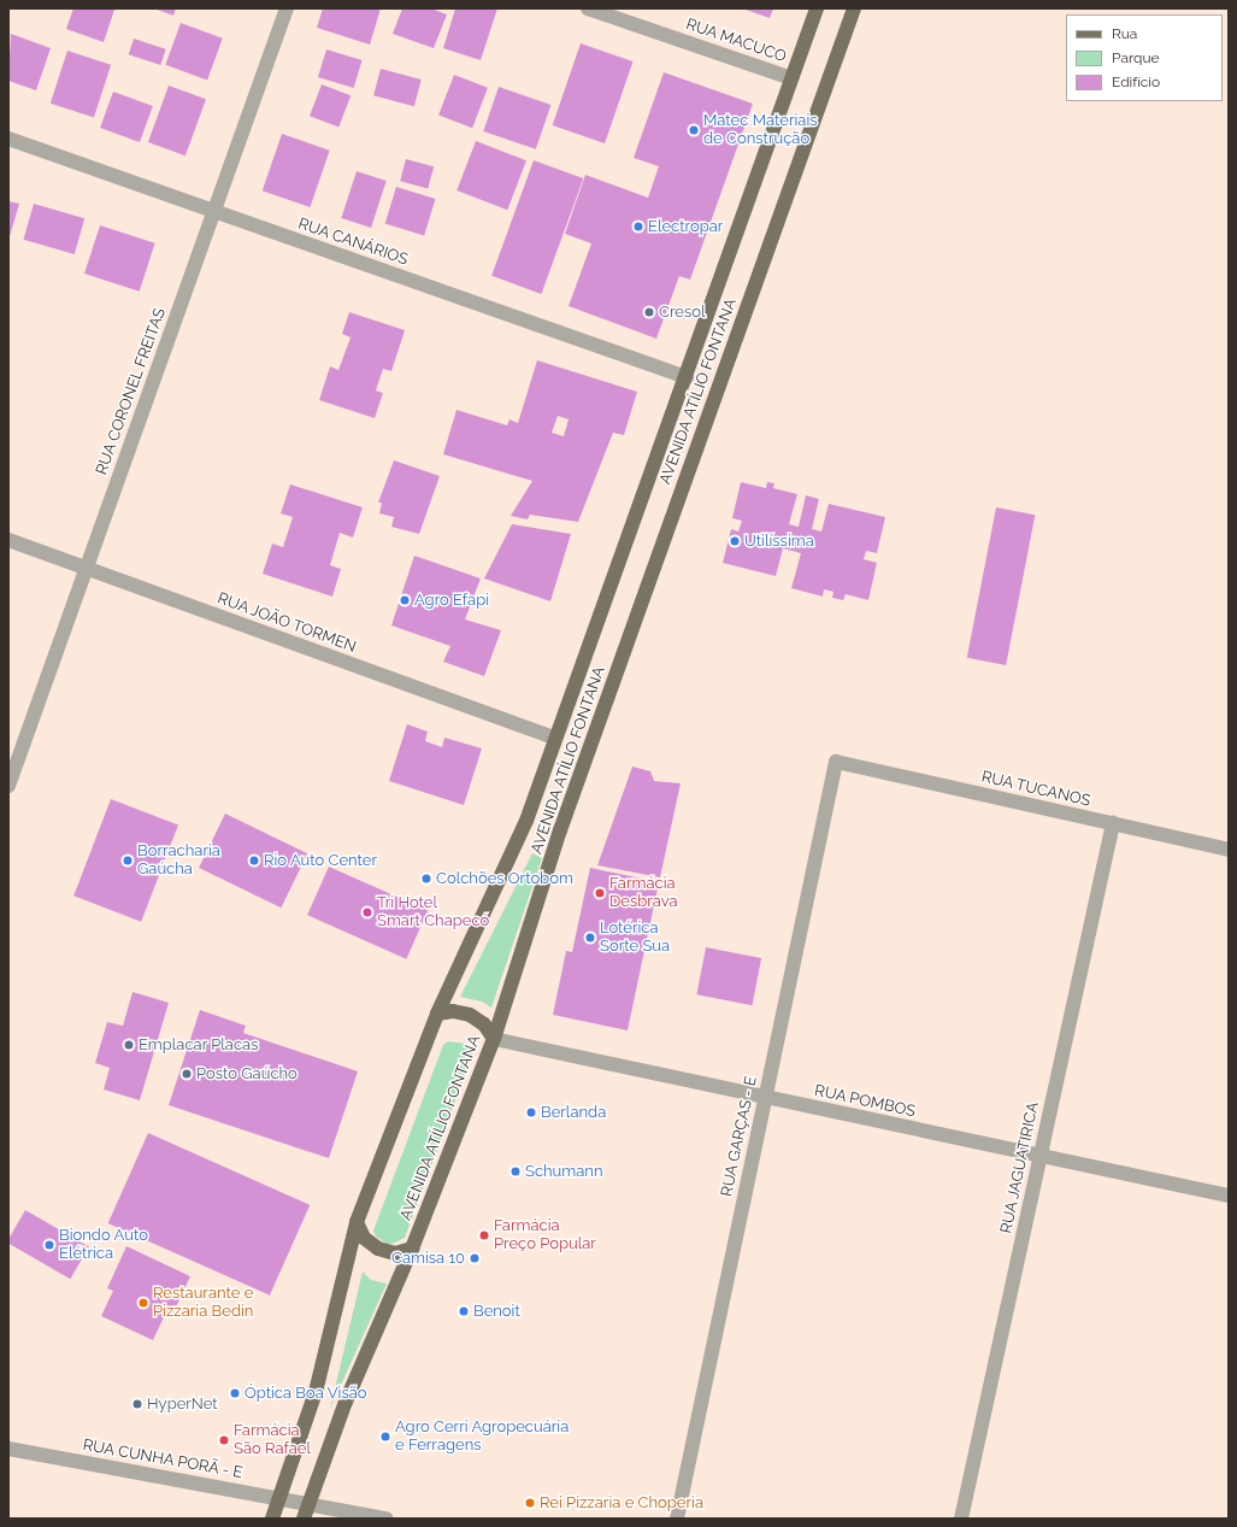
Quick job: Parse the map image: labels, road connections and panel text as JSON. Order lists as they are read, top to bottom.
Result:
{
  "streets": {
    "main road": ["AVENIDA ATÍLIO FONTANA"],
    "street": [
      "RUA MACUCO",
      "RUA CANÁRIOS",
      "RUA CORONEL FREITAS",
      "RUA JOÃO TORMEN",
      "RUA TUCANOS",
      "RUA POMBOS",
      "RUA GARÇAS - E",
      "RUA JAGUATIRICA",
      "RUA CUNHA PORÃ - E"
    ]
  },
  "crossings": [
    ["RUA MACUCO", "AVENIDA ATÍLIO FONTANA"],
    ["RUA CANÁRIOS", "RUA CORONEL FREITAS"],
    ["RUA CANÁRIOS", "AVENIDA ATÍLIO FONTANA"],
    ["RUA CORONEL FREITAS", "RUA JOÃO TORMEN"],
    ["AVENIDA ATÍLIO FONTANA", "RUA JOÃO TORMEN"],
    ["AVENIDA ATÍLIO FONTANA", "RUA POMBOS"],
    ["AVENIDA ATÍLIO FONTANA", "RUA CUNHA PORÃ - E"],
    ["RUA TUCANOS", "RUA GARÇAS - E"],
    ["RUA TUCANOS", "RUA JAGUATIRICA"],
    ["RUA POMBOS", "RUA GARÇAS - E"],
    ["RUA POMBOS", "RUA JAGUATIRICA"]
  ],
  "places": [
    "Matec Materiais de Construção",
    "Electropar",
    "Cresol",
    "Utilíssima",
    "Agro Efapi",
    "Borracharia Gaúcha",
    "Rio Auto Center",
    "Colchões Ortobom",
    "Farmácia Desbrava",
    "Tri Hotel Smart Chapecó",
    "Lotérica Sorte Sua",
    "Emplacar Placas",
    "Posto Gaúcho",
    "Berlanda",
    "Schumann",
    "Farmácia Preço Popular",
    "Biondo Auto Elétrica",
    "Camisa 10",
    "Restaurante e Pizzaria Bedin",
    "Benoit",
    "Óptica Boa Visão",
    "HyperNet",
    "Agro Cerri Agropecuária e Ferragens",
    "Farmácia São Rafael",
    "Rei Pizzaria e Choperia"
  ],
  "legend": ["Rua", "Parque", "Edifício"]
}
